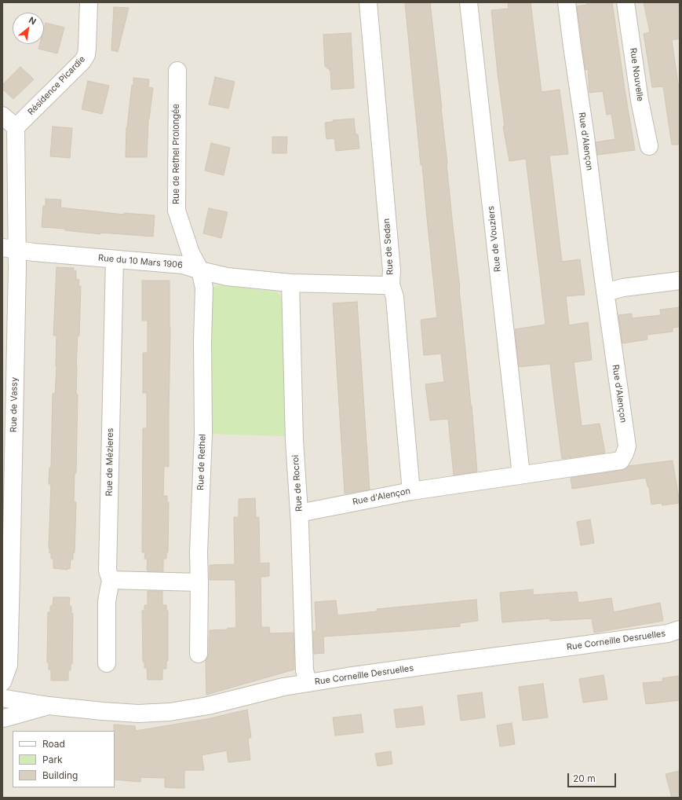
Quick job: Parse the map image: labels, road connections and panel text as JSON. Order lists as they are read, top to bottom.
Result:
{
  "streets": {
    "street": [
      "Rue Nouvelle",
      "Résidence Picardie",
      "Rue d'Alençon",
      "Rue de Rethel Prolongée",
      "Rue de Vouziers",
      "Rue de Sedan",
      "Rue du 10 Mars 1906",
      "Rue de Vassy",
      "Rue de Mézieres",
      "Rue de Rethel",
      "Rue de Rocroi",
      "Rue Corneille Desruelles"
    ]
  },
  "crossings": [
    ["Résidence Picardie", "Rue de Vassy"],
    ["Rue d'Alençon", "Rue de Vouziers"],
    ["Rue d'Alençon", "Rue de Sedan"],
    ["Rue d'Alençon", "Rue de Rocroi"],
    ["Rue de Rethel Prolongée", "Rue du 10 Mars 1906"],
    ["Rue de Rethel Prolongée", "Rue de Rethel"],
    ["Rue de Sedan", "Rue du 10 Mars 1906"],
    ["Rue du 10 Mars 1906", "Rue de Vassy"],
    ["Rue du 10 Mars 1906", "Rue de Mézieres"],
    ["Rue du 10 Mars 1906", "Rue de Rethel"],
    ["Rue du 10 Mars 1906", "Rue de Rocroi"],
    ["Rue de Rocroi", "Rue Corneille Desruelles"]
  ],
  "legend": ["Road", "Park", "Building"],
  "scale_bar": "20 m",
  "north": "top right"
}
